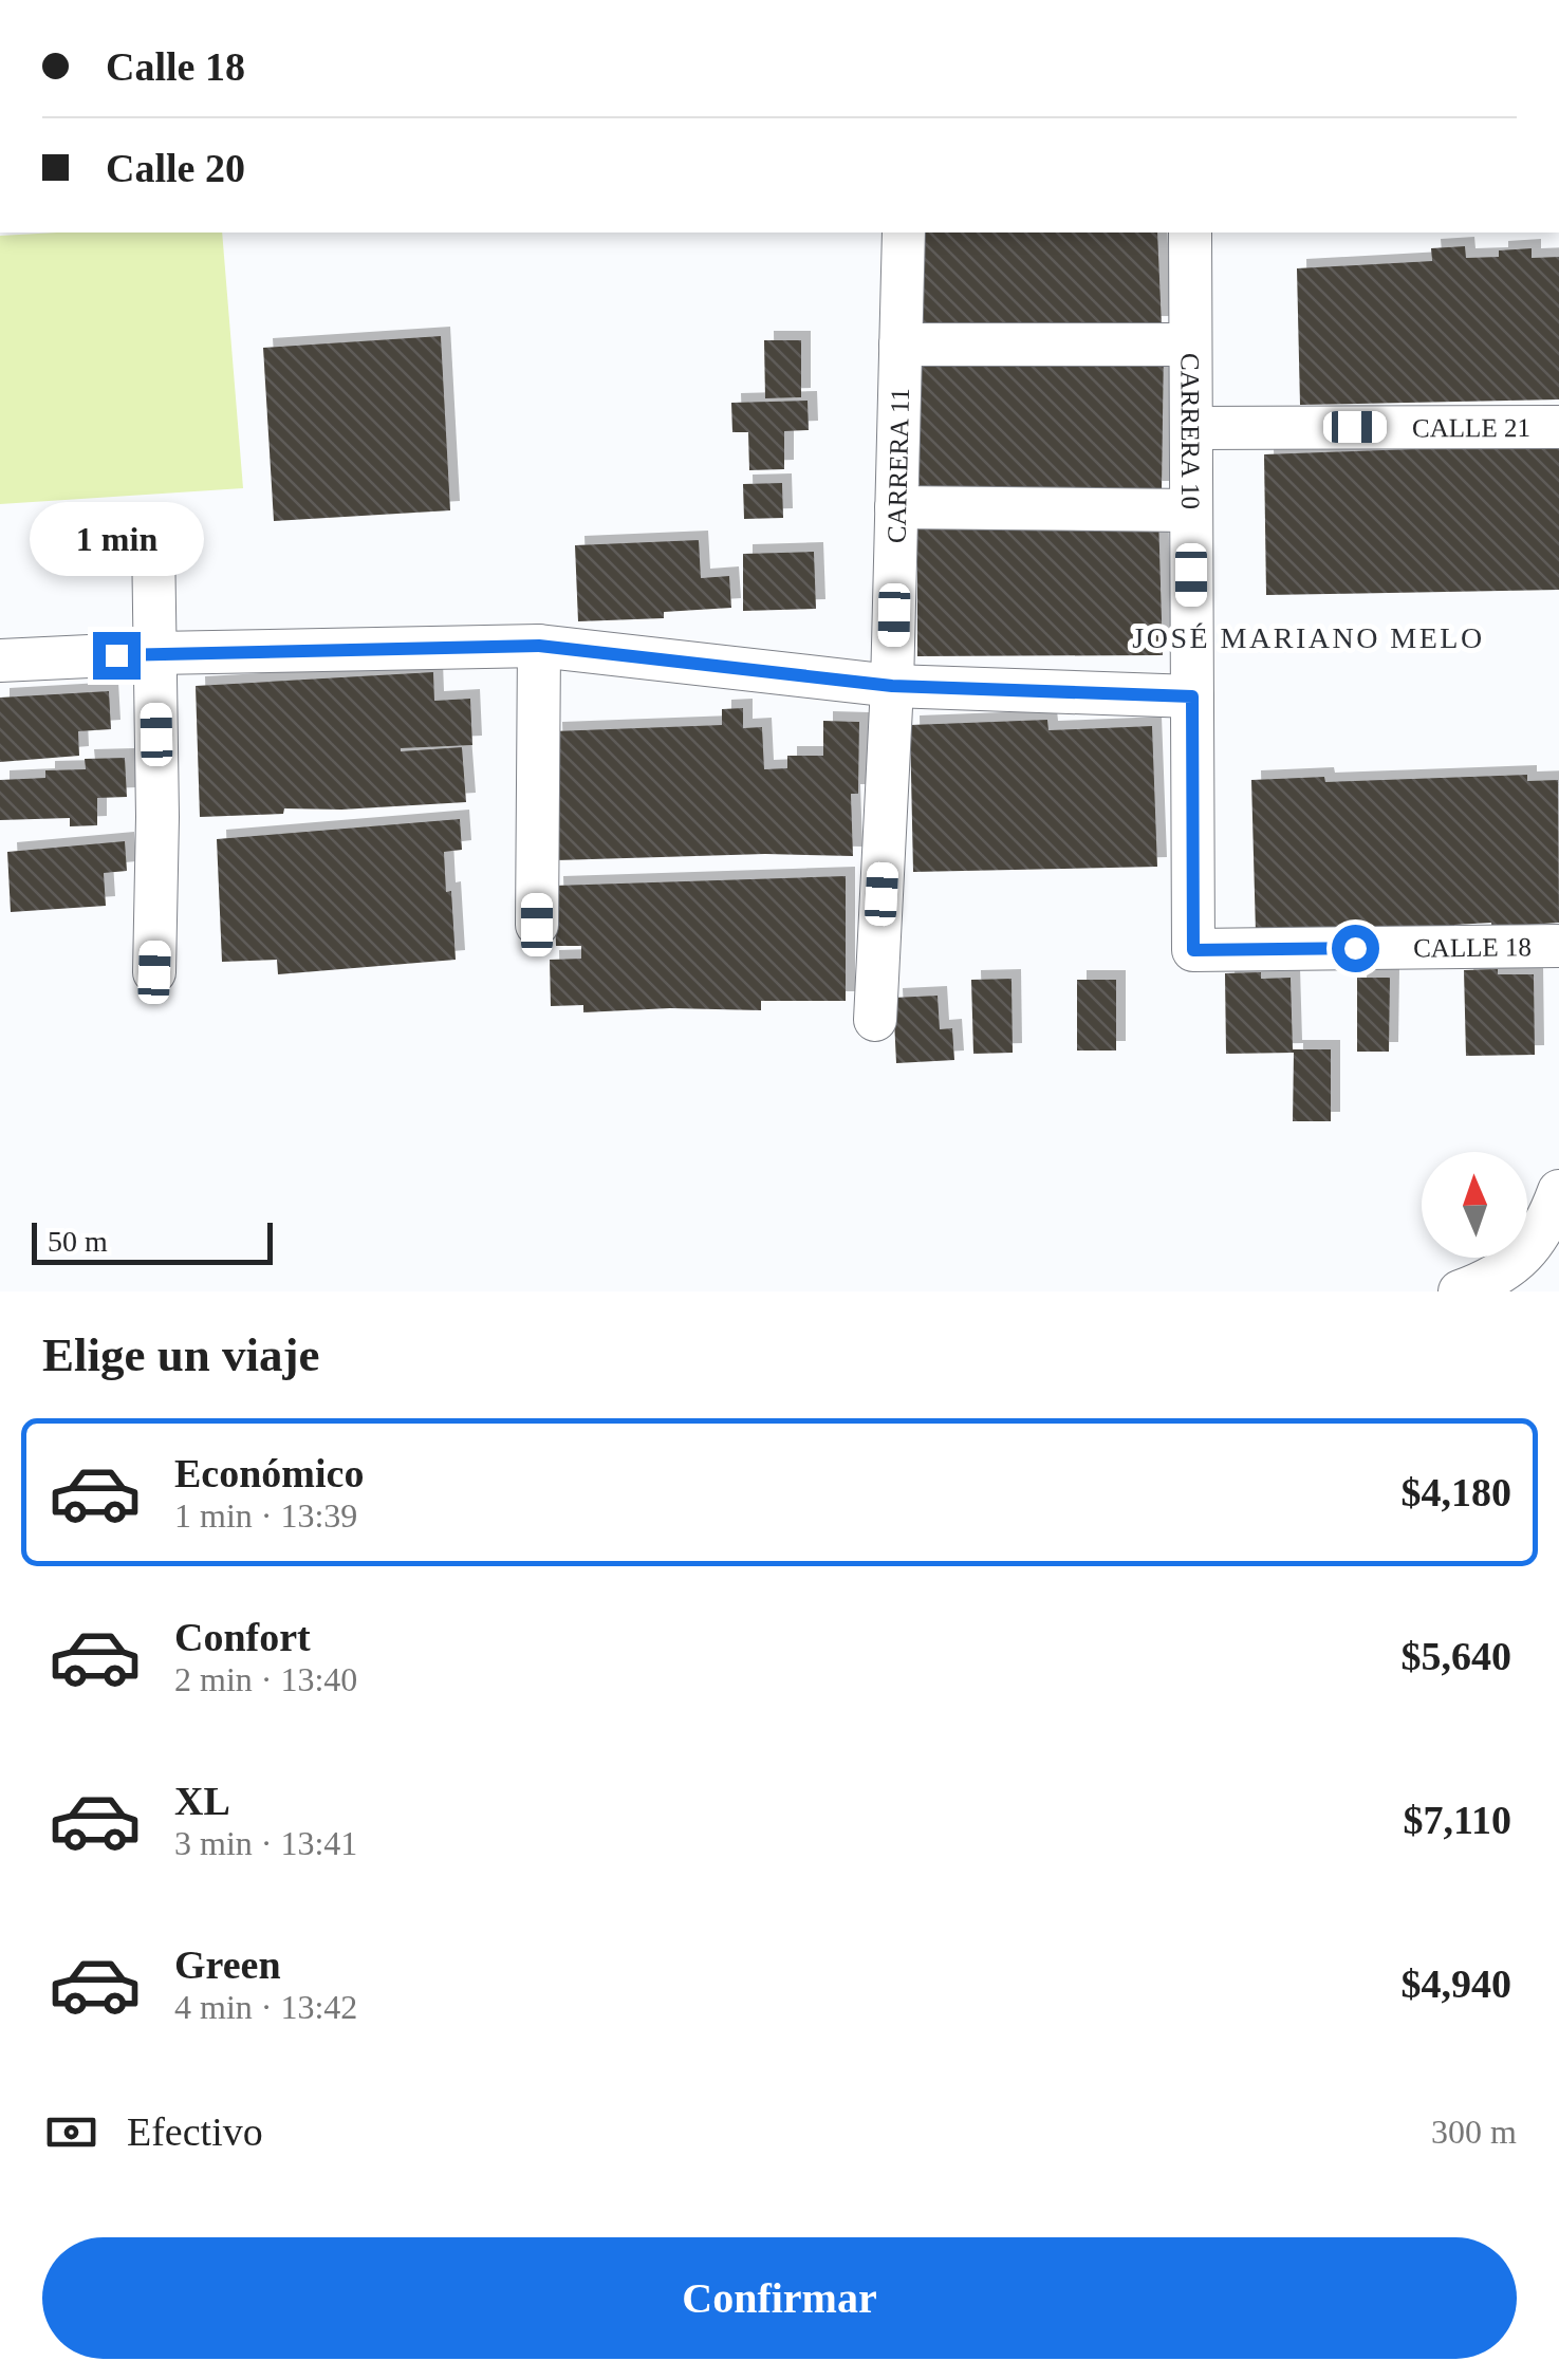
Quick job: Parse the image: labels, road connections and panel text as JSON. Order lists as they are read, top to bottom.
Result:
{
  "streets": {
    "street": [
      "CALLE 21",
      "CARRERA 10",
      "CARRERA 11",
      "CALLE 18"
    ]
  },
  "crossings": [
    ["CALLE 21", "CARRERA 10"],
    ["CARRERA 10", "CALLE 18"]
  ],
  "districts": ["JOSÉ MARIANO MELO"],
  "scale_bar": "50 m",
  "north": "top",
  "page": {
    "banner": ["Calle 18", "Calle 20"],
    "bubble": "1 min",
    "scale": "50 m",
    "heading": "Elige un viaje",
    "list": [
      {
        "name": "Económico",
        "note": "1 min · 13:39",
        "value": "$4,180"
      },
      {
        "name": "Confort",
        "note": "2 min · 13:40",
        "value": "$5,640"
      },
      {
        "name": "XL",
        "note": "3 min · 13:41",
        "value": "$7,110"
      },
      {
        "name": "Green",
        "note": "4 min · 13:42",
        "value": "$4,940"
      }
    ],
    "pay": ["Efectivo", "300 m"],
    "buttons": "Confirmar"
  }
}
